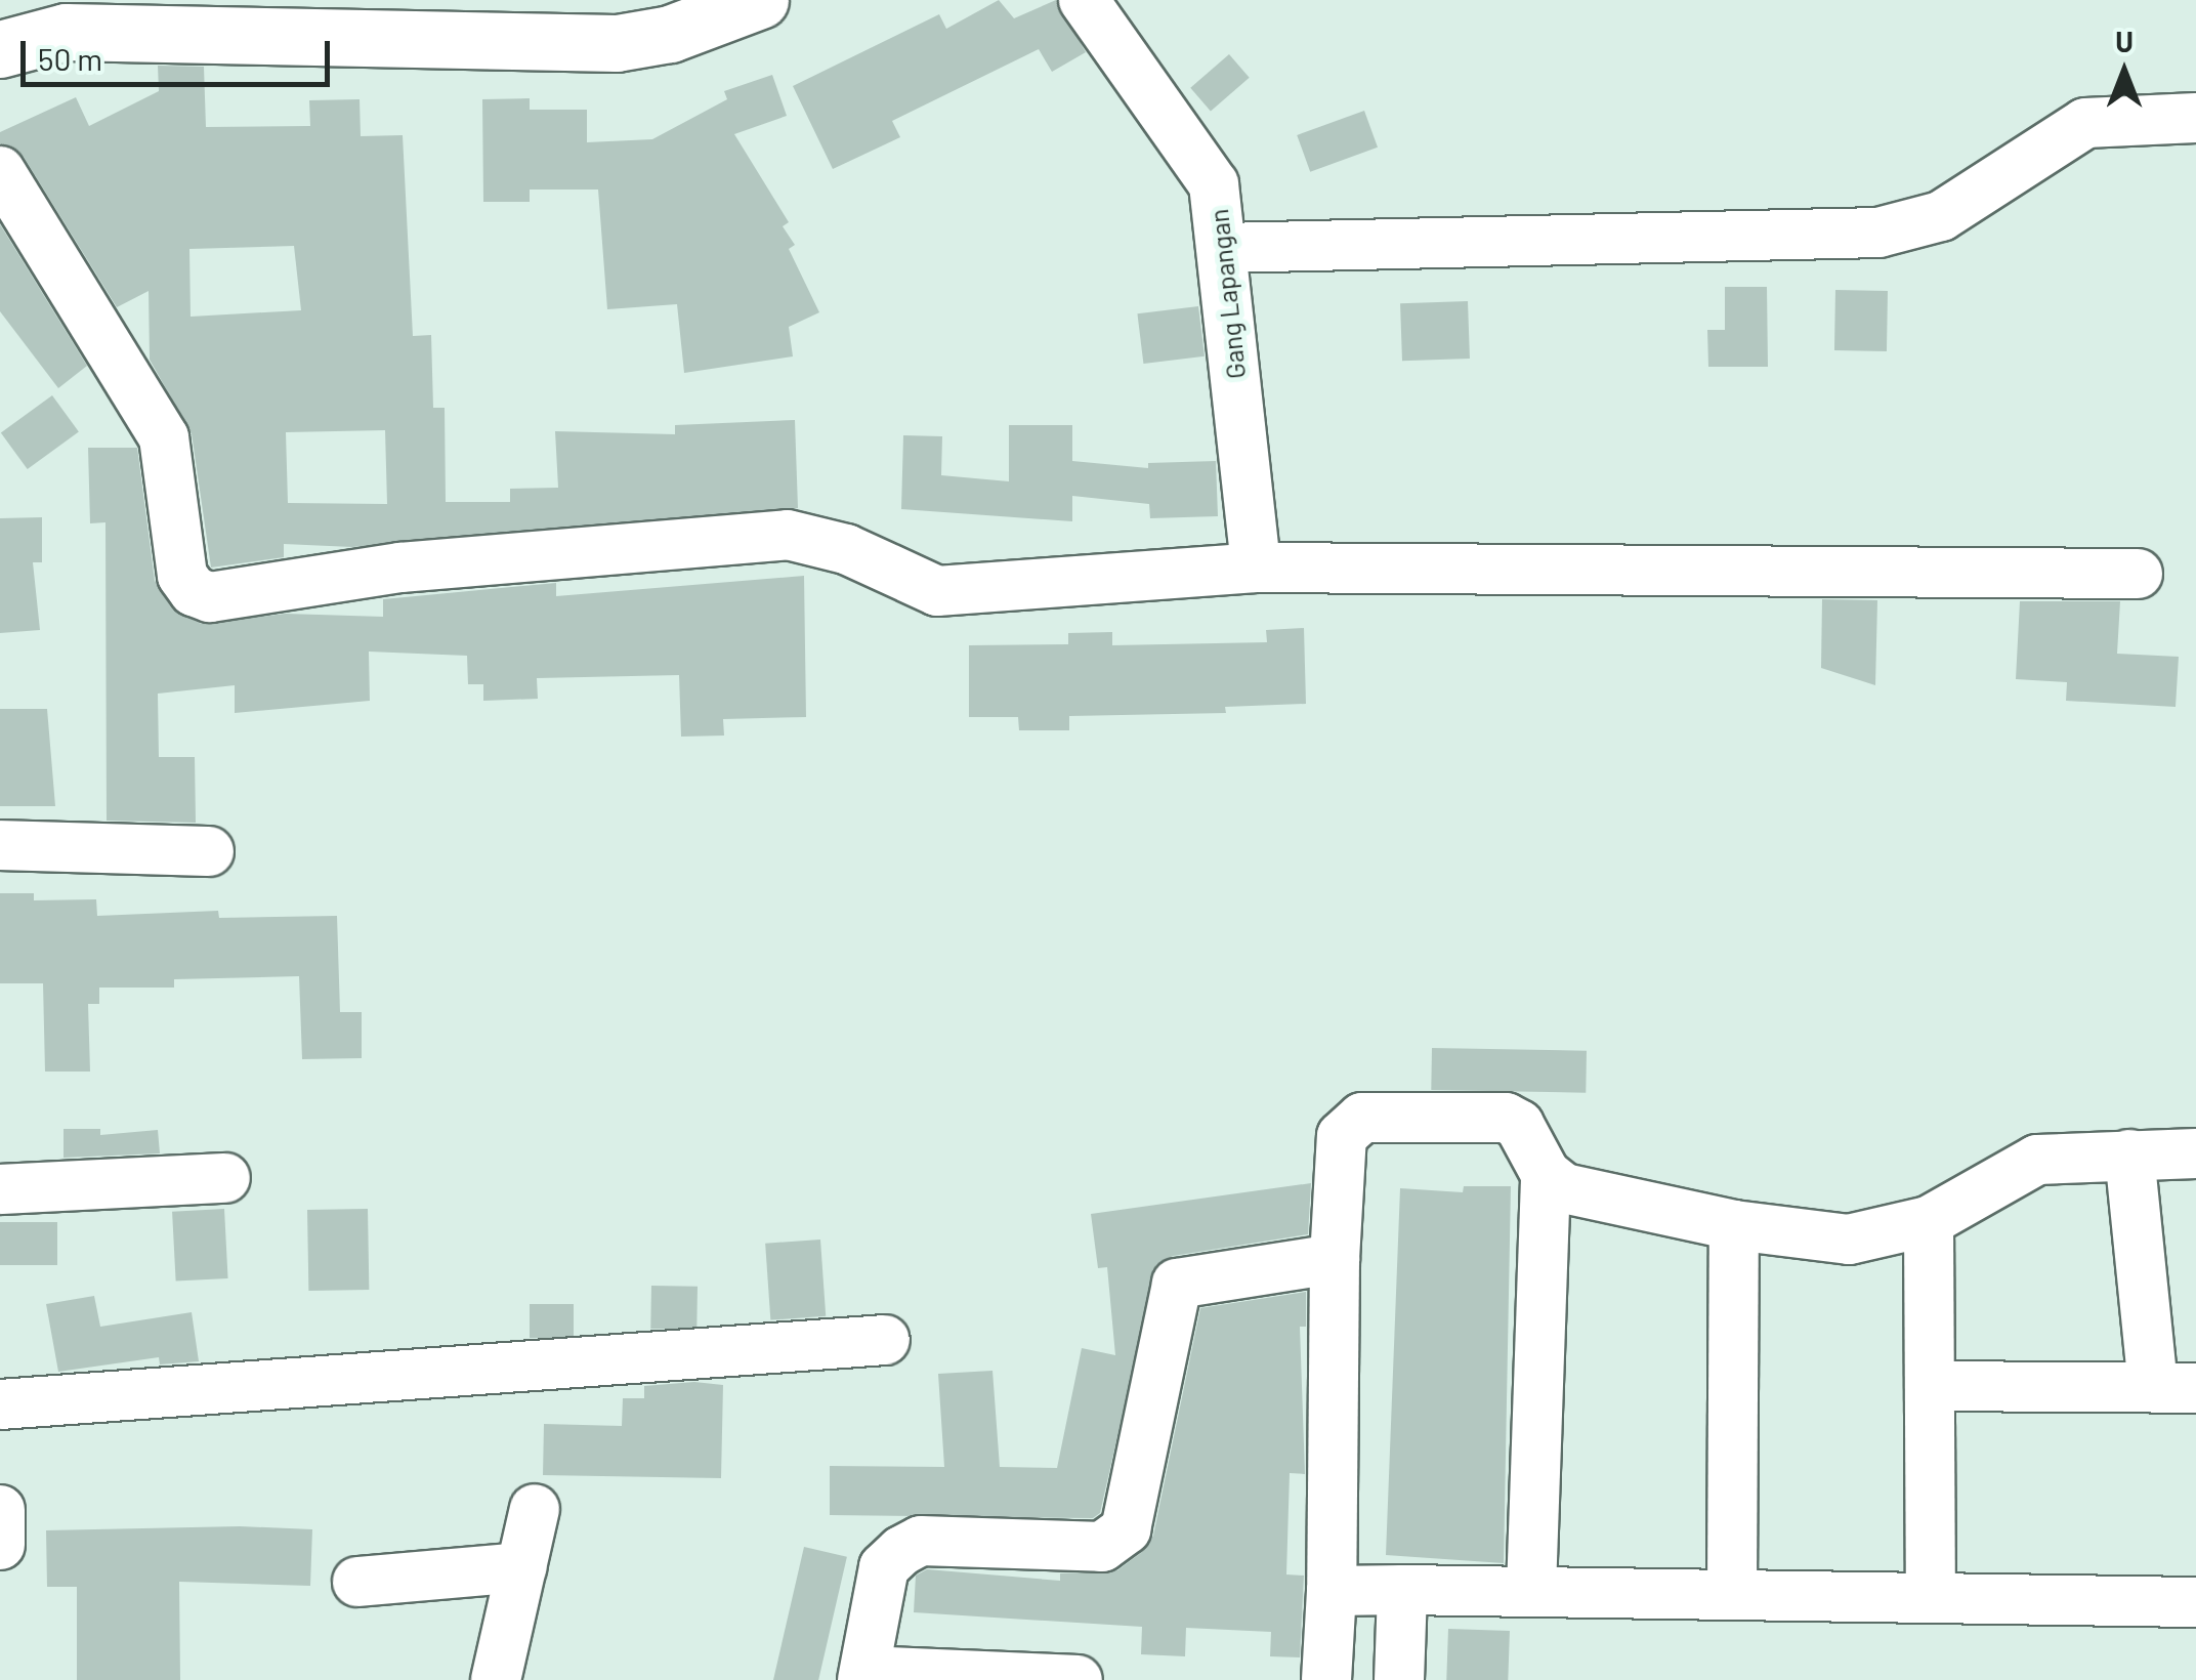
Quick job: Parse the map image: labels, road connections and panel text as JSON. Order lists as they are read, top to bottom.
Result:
{
  "streets": {
    "street": ["Gang Lapangan"]
  },
  "scale_bar": "50 m",
  "north": "top"
}
